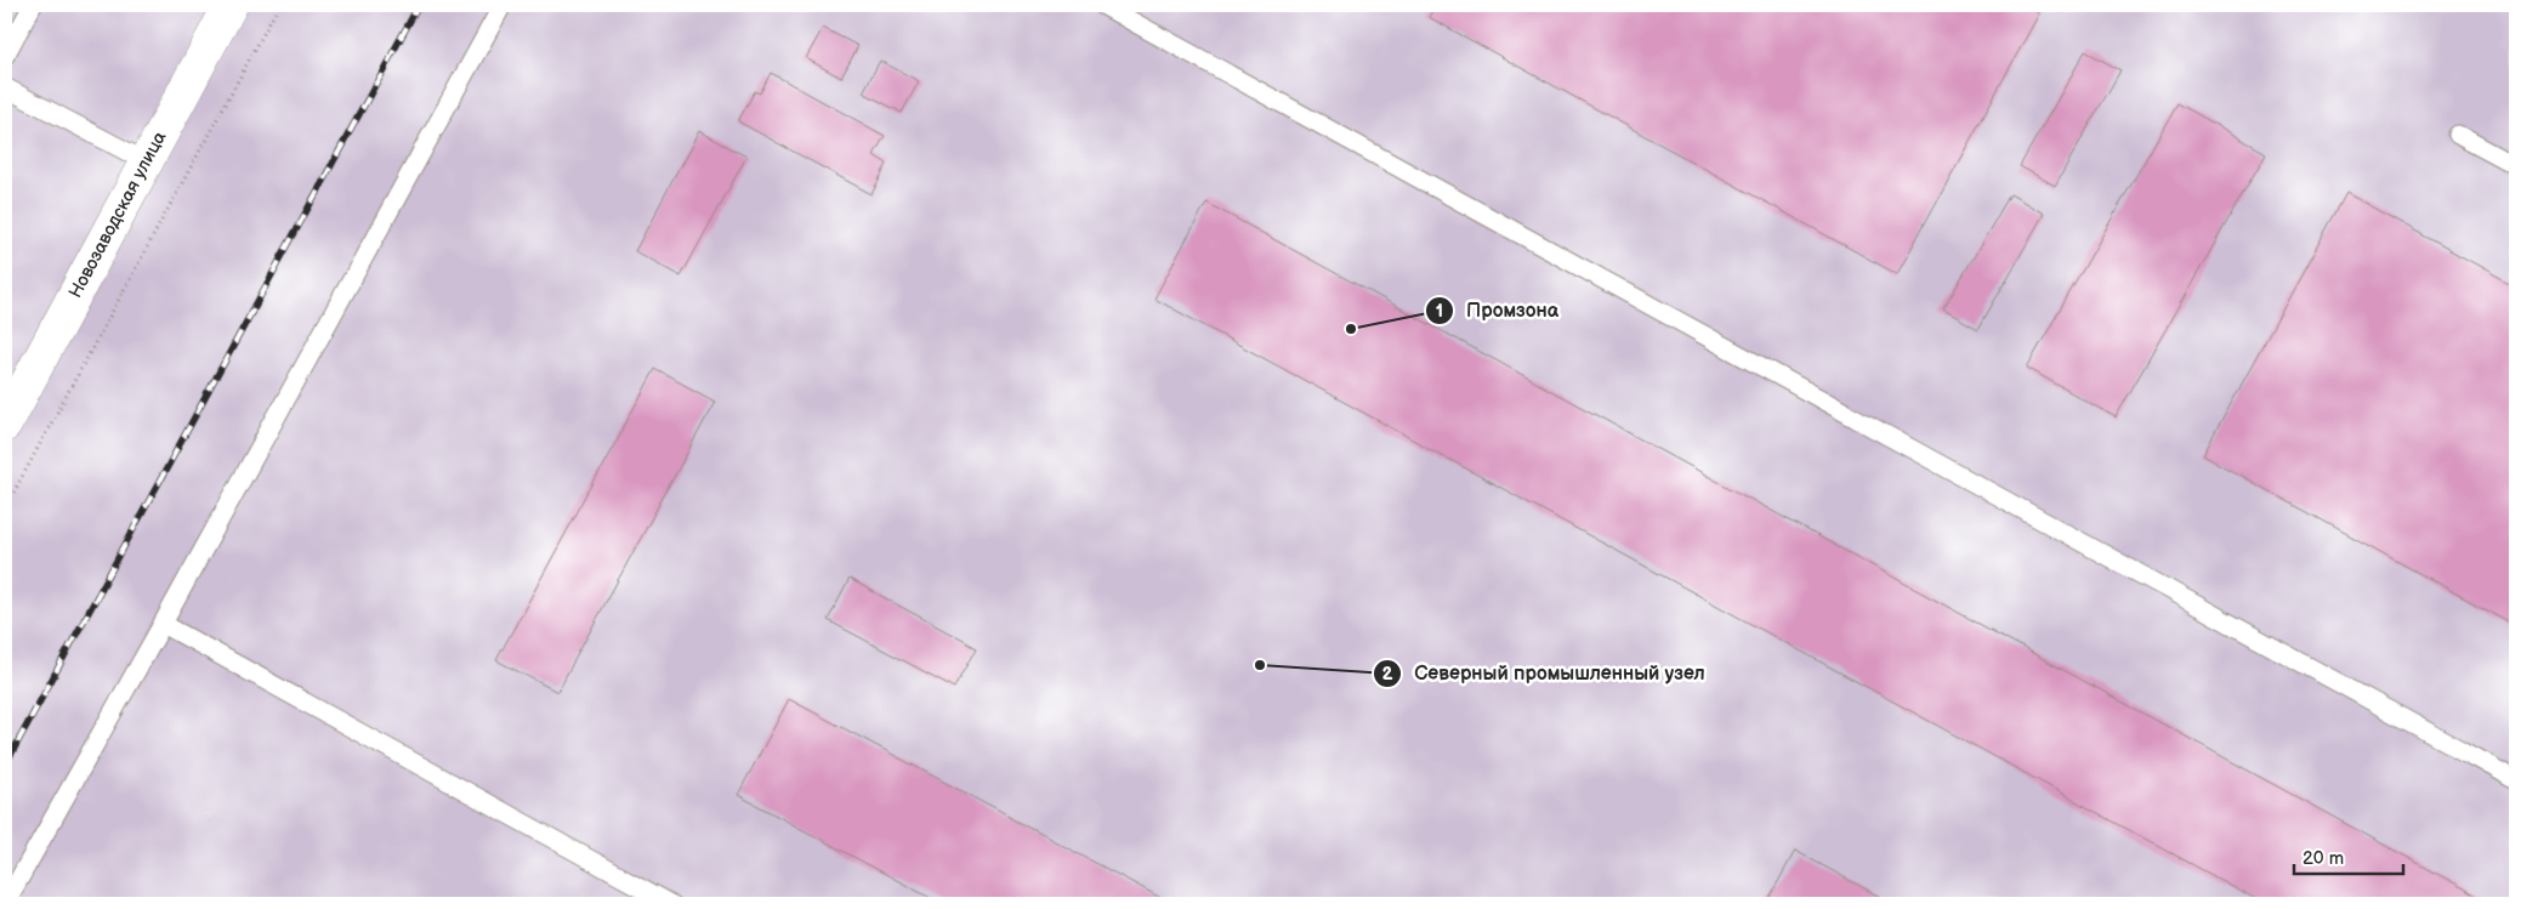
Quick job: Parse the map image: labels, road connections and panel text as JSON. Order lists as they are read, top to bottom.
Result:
{
  "streets": {
    "main road": ["Новозаводская улица"]
  },
  "places": ["Промзона", "Северный промышленный узел"],
  "scale_bar": "20 m"
}
